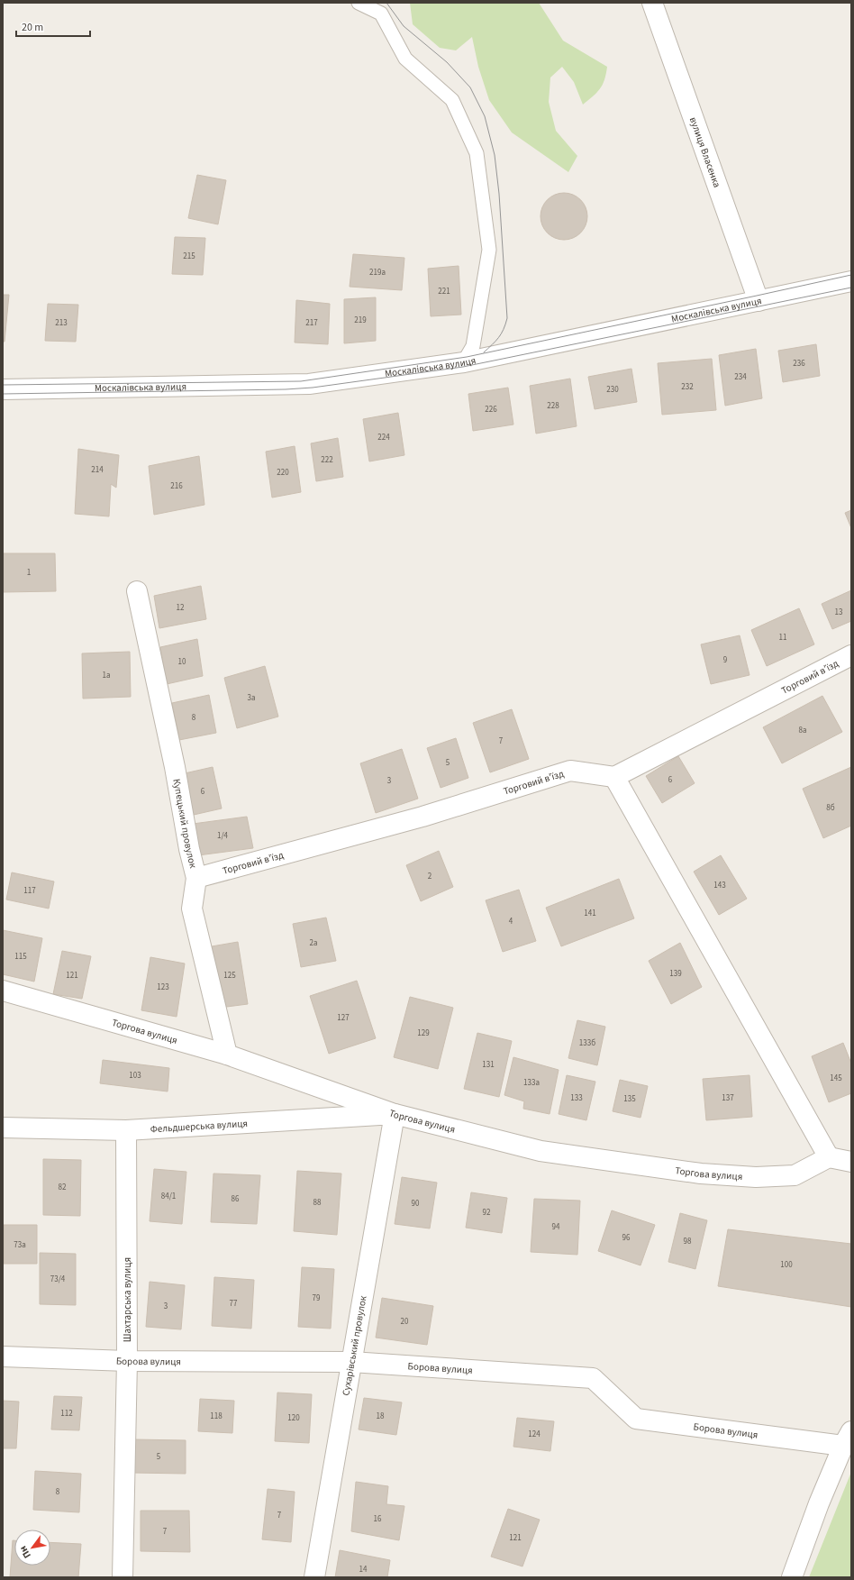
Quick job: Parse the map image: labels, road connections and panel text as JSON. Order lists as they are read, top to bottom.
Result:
{
  "streets": {
    "street": [
      "вулиця Власенка",
      "Москалівська вулиця",
      "Торговий в’їзд",
      "Купецький провулок",
      "Торгова вулиця",
      "Фельдшерська вулиця",
      "Шахтарська вулиця",
      "Сухарівський провулок",
      "Борова вулиця"
    ]
  },
  "crossings": [
    ["вулиця Власенка", "Москалівська вулиця"],
    ["Торговий в’їзд", "Купецький провулок"],
    ["Купецький провулок", "Торгова вулиця"],
    ["Торгова вулиця", "Фельдшерська вулиця"],
    ["Торгова вулиця", "Сухарівський провулок"],
    ["Фельдшерська вулиця", "Шахтарська вулиця"],
    ["Фельдшерська вулиця", "Сухарівський провулок"],
    ["Шахтарська вулиця", "Борова вулиця"],
    ["Сухарівський провулок", "Борова вулиця"]
  ],
  "house_numbers": [
    "215",
    "219а",
    "221",
    "219",
    "213",
    "217",
    "236",
    "234",
    "232",
    "230",
    "228",
    "226",
    "224",
    "222",
    "214",
    "220",
    "216",
    "1",
    "12",
    "13",
    "11",
    "9",
    "10",
    "1а",
    "3а",
    "8",
    "8а",
    "7",
    "5",
    "6",
    "3",
    "6",
    "8б",
    "1/4",
    "2",
    "143",
    "117",
    "141",
    "4",
    "2а",
    "115",
    "139",
    "121",
    "125",
    "123",
    "127",
    "129",
    "133б",
    "131",
    "103",
    "145",
    "133а",
    "133",
    "137",
    "135",
    "82",
    "84/1",
    "86",
    "88",
    "90",
    "92",
    "94",
    "96",
    "98",
    "73а",
    "100",
    "73/4",
    "79",
    "77",
    "3",
    "20",
    "112",
    "118",
    "18",
    "120",
    "124",
    "5",
    "8",
    "7",
    "16",
    "7",
    "121",
    "14"
  ],
  "scale_bar": "20 m",
  "north": "bottom left"
}
